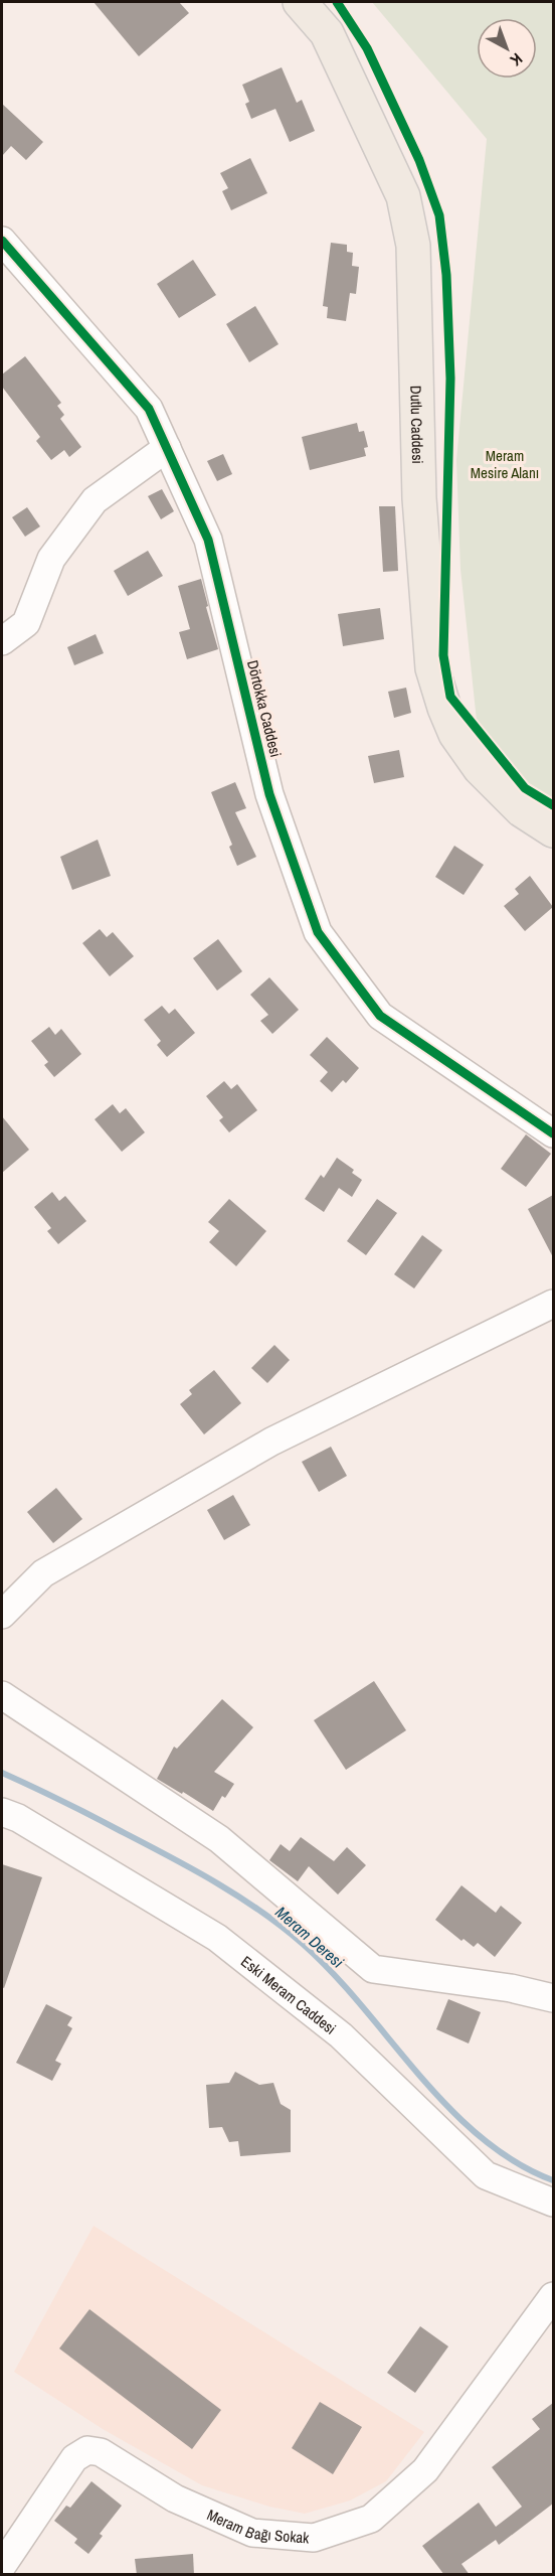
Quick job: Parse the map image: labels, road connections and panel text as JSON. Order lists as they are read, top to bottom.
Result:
{
  "streets": {
    "main road": ["Dutlu Caddesi"],
    "street": ["Dörtokka Caddesi", "Eski Meram Caddesi", "Meram Bağı Sokak"]
  },
  "water": ["Meram Deresi"],
  "parks": ["Meram Mesire Alanı"],
  "north": "bottom right"
}
